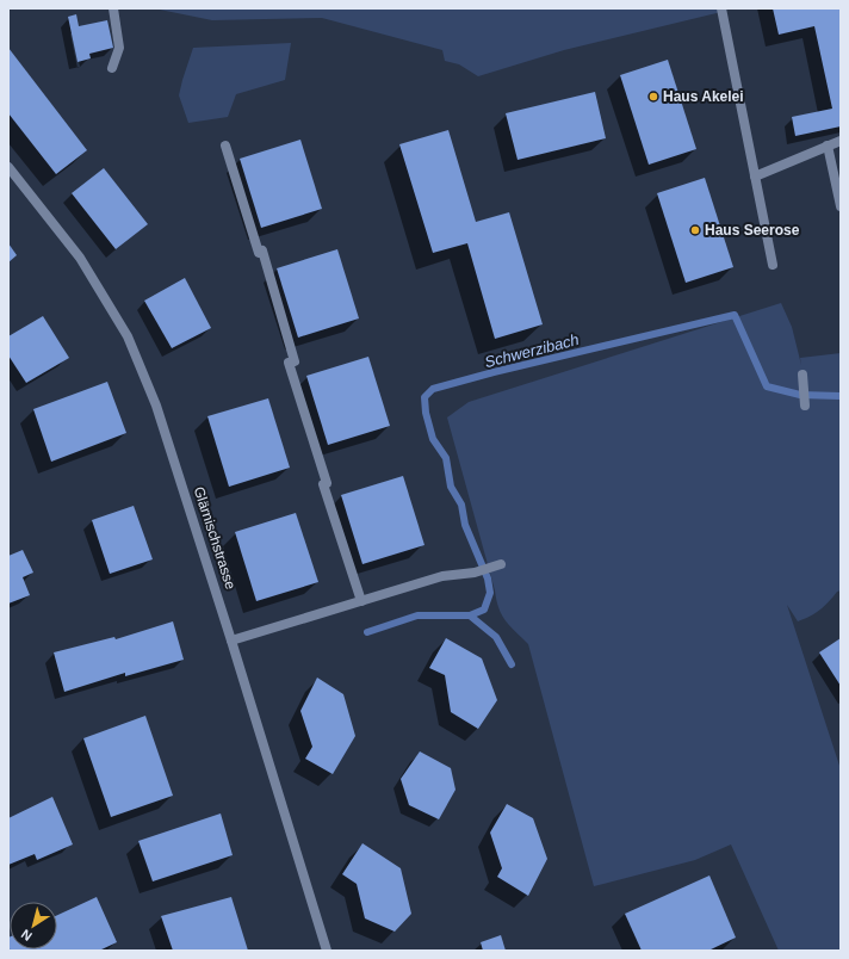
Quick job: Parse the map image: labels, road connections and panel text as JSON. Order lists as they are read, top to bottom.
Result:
{
  "streets": {
    "street": ["Glärnischstrasse"]
  },
  "water": ["Schwerzibach"],
  "places": ["Haus Akelei", "Haus Seerose"],
  "north": "bottom left"
}
